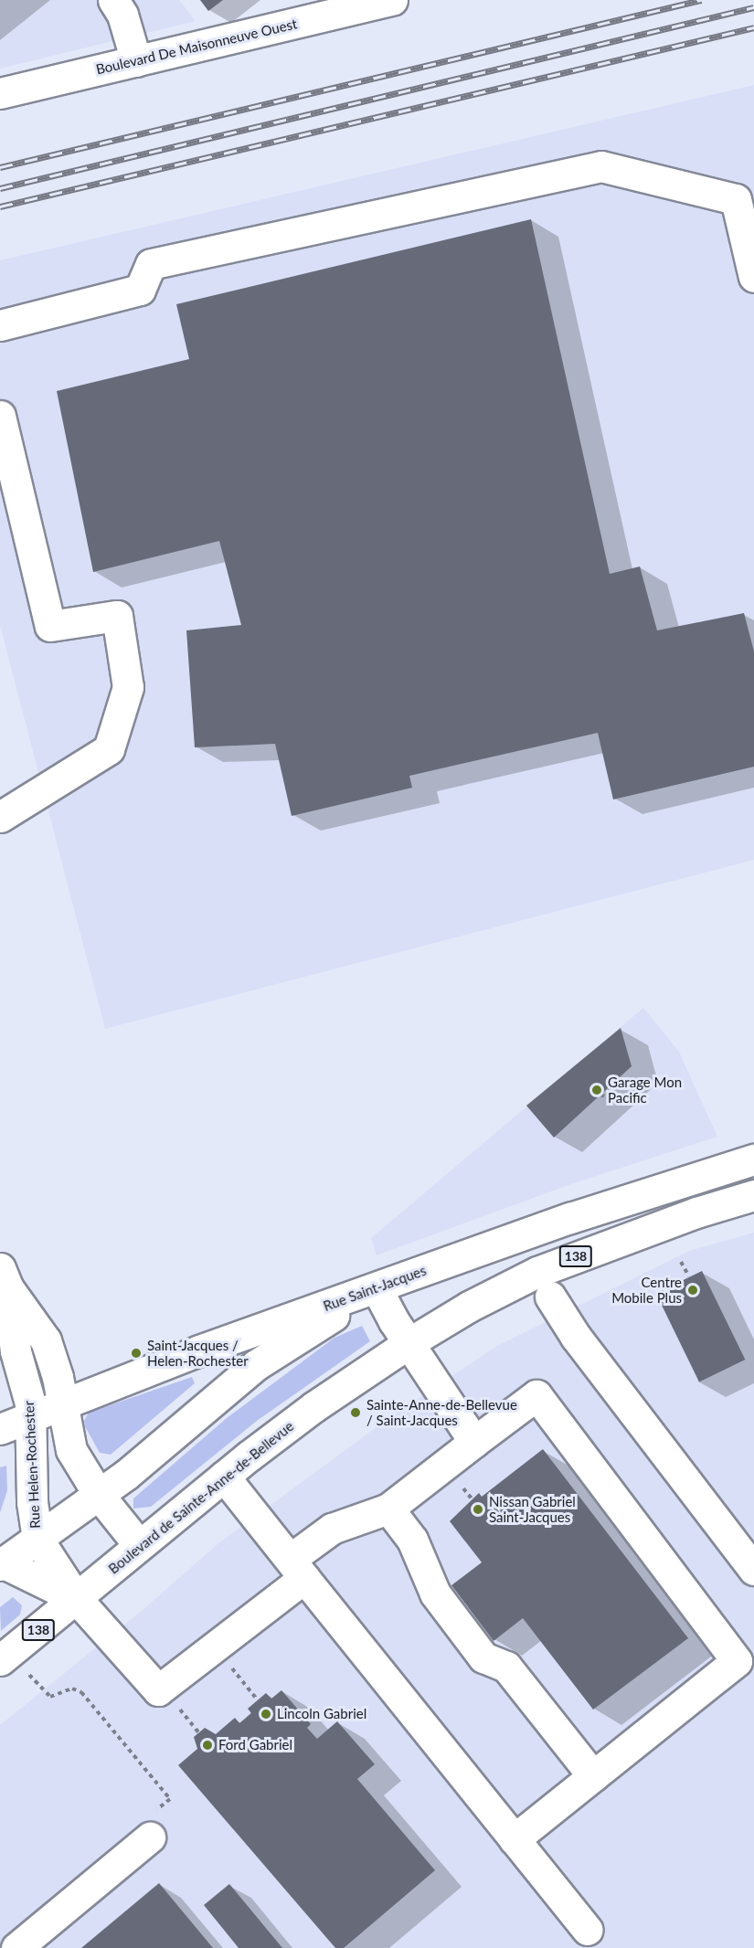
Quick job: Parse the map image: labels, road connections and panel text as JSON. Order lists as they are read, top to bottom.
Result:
{
  "streets": {
    "main road": [
      "Boulevard De Maisonneuve Ouest",
      "138",
      "Rue Saint-Jacques",
      "Rue Helen-Rochester",
      "Boulevard de Sainte-Anne-de-Bellevue"
    ]
  },
  "crossings": [
    ["138", "Boulevard de Sainte-Anne-de-Bellevue"],
    ["Rue Saint-Jacques", "Rue Helen-Rochester"],
    ["Rue Helen-Rochester", "Boulevard de Sainte-Anne-de-Bellevue"]
  ],
  "places": [
    "Garage Mon Pacific",
    "Centre Mobile Plus",
    "Saint-Jacques / Helen-Rochester",
    "Sainte-Anne-de-Bellevue / Saint-Jacques",
    "Nissan Gabriel Saint-Jacques",
    "Lincoln Gabriel",
    "Ford Gabriel"
  ]
}
